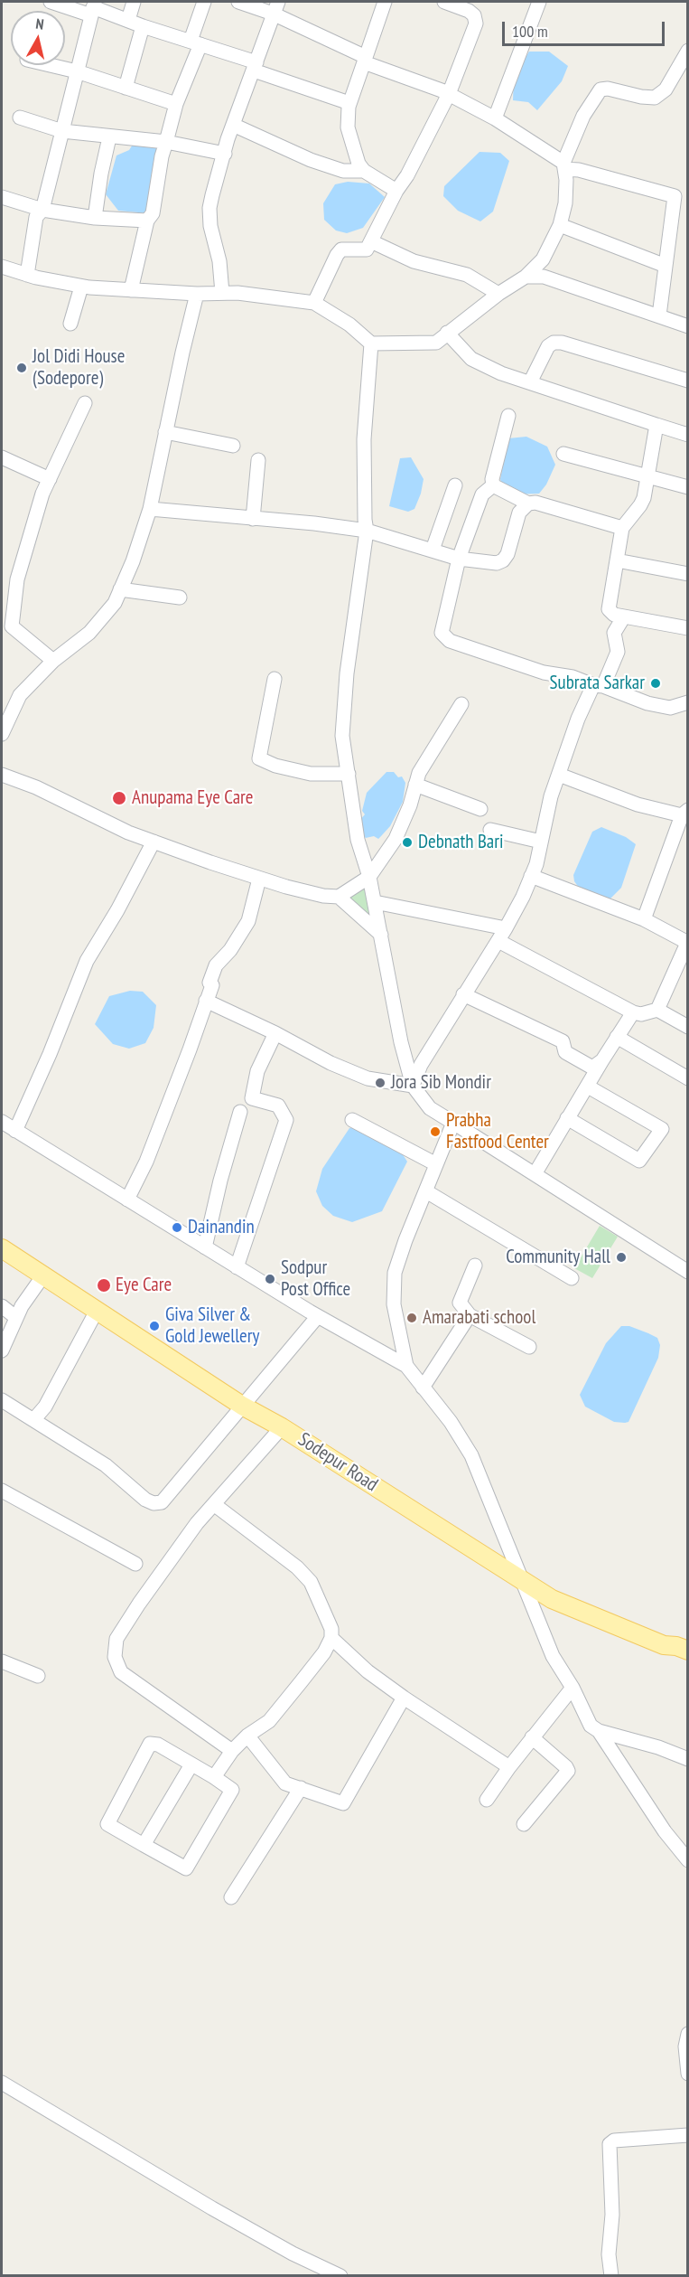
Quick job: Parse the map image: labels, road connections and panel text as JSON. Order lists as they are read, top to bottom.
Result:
{
  "streets": {
    "main road": ["Sodepur Road"]
  },
  "places": [
    "Jol Didi House (Sodepore)",
    "Subrata Sarkar",
    "Anupama Eye Care",
    "Debnath Bari",
    "Jora Sib Mondir",
    "Prabha Fastfood Center",
    "Dainandin",
    "Community Hall",
    "Sodpur Post Office",
    "Eye Care",
    "Amarabati school",
    "Giva Silver & Gold Jewellery"
  ],
  "scale_bar": "100 m",
  "north": "top"
}
